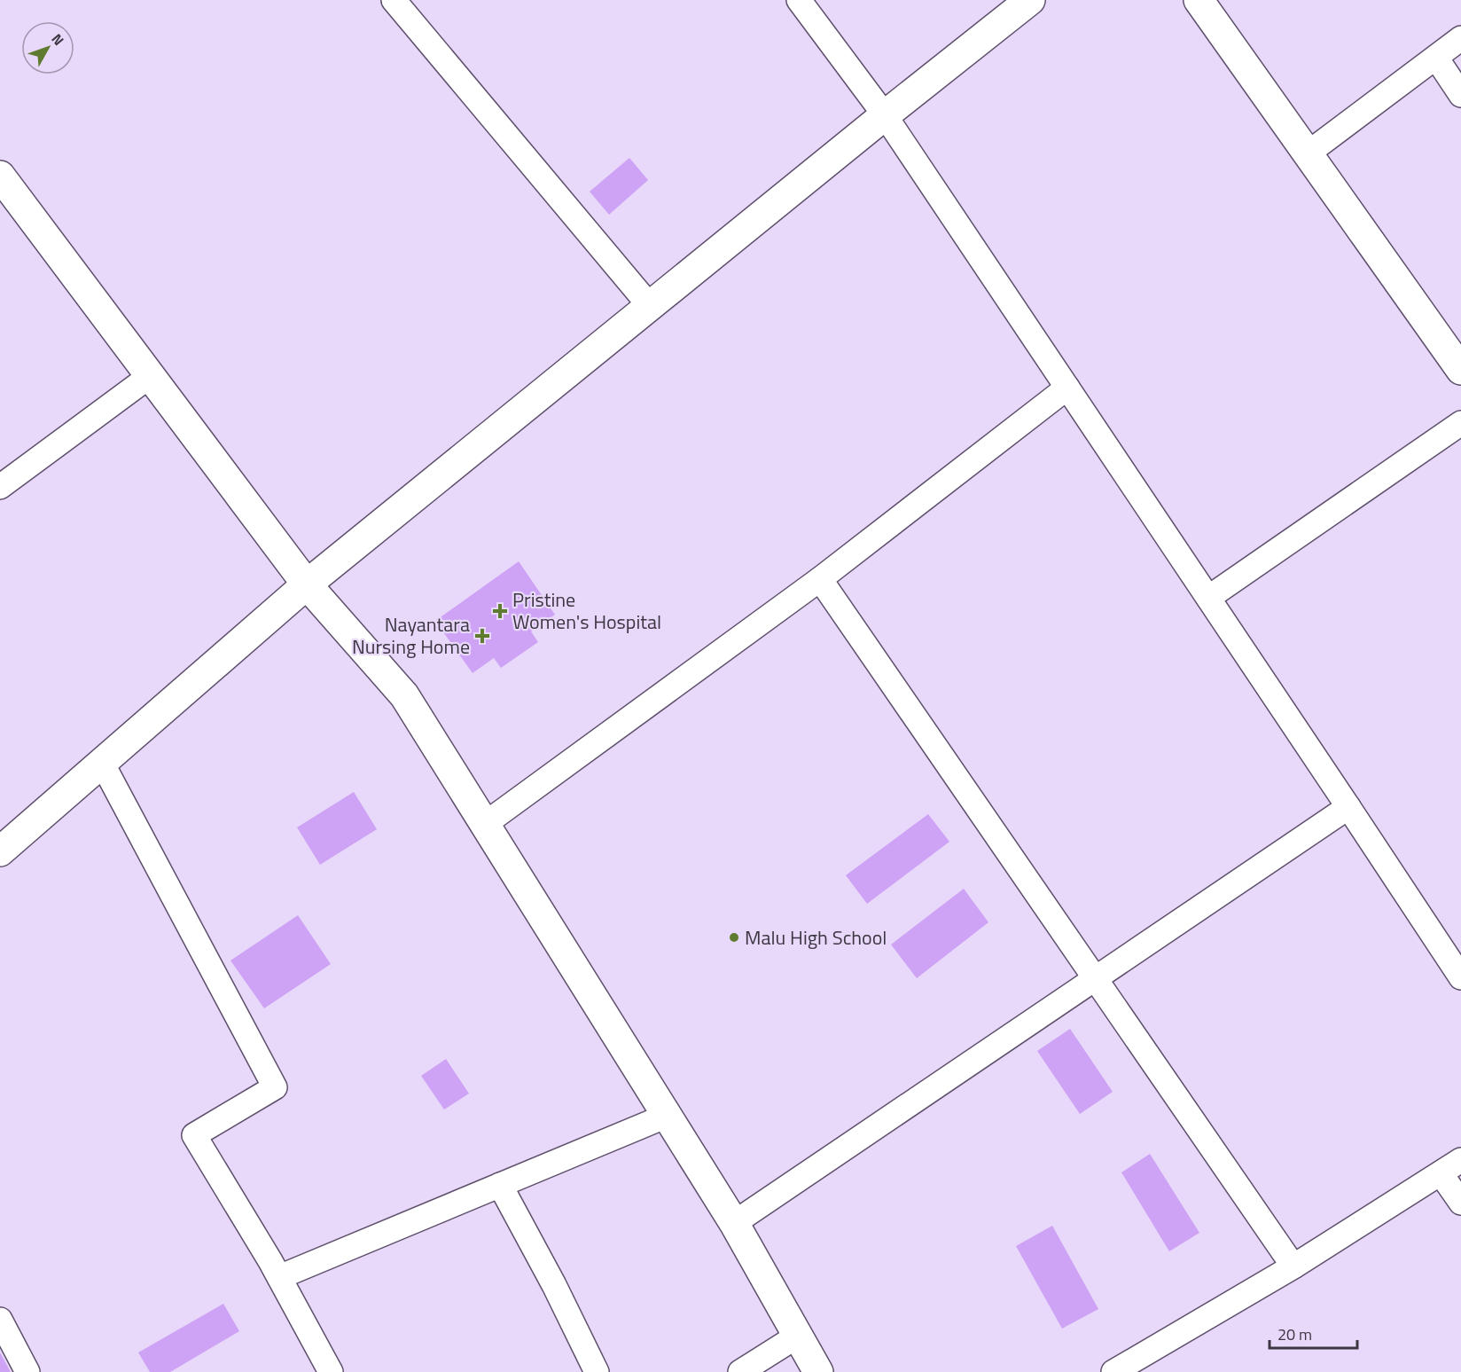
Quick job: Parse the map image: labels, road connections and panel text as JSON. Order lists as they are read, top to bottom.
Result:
{
  "places": {
    "health": ["Pristine Women's Hospital", "Nayantara Nursing Home"],
    "other": ["Malu High School"]
  },
  "scale_bar": "20 m",
  "north": "top right"
}
